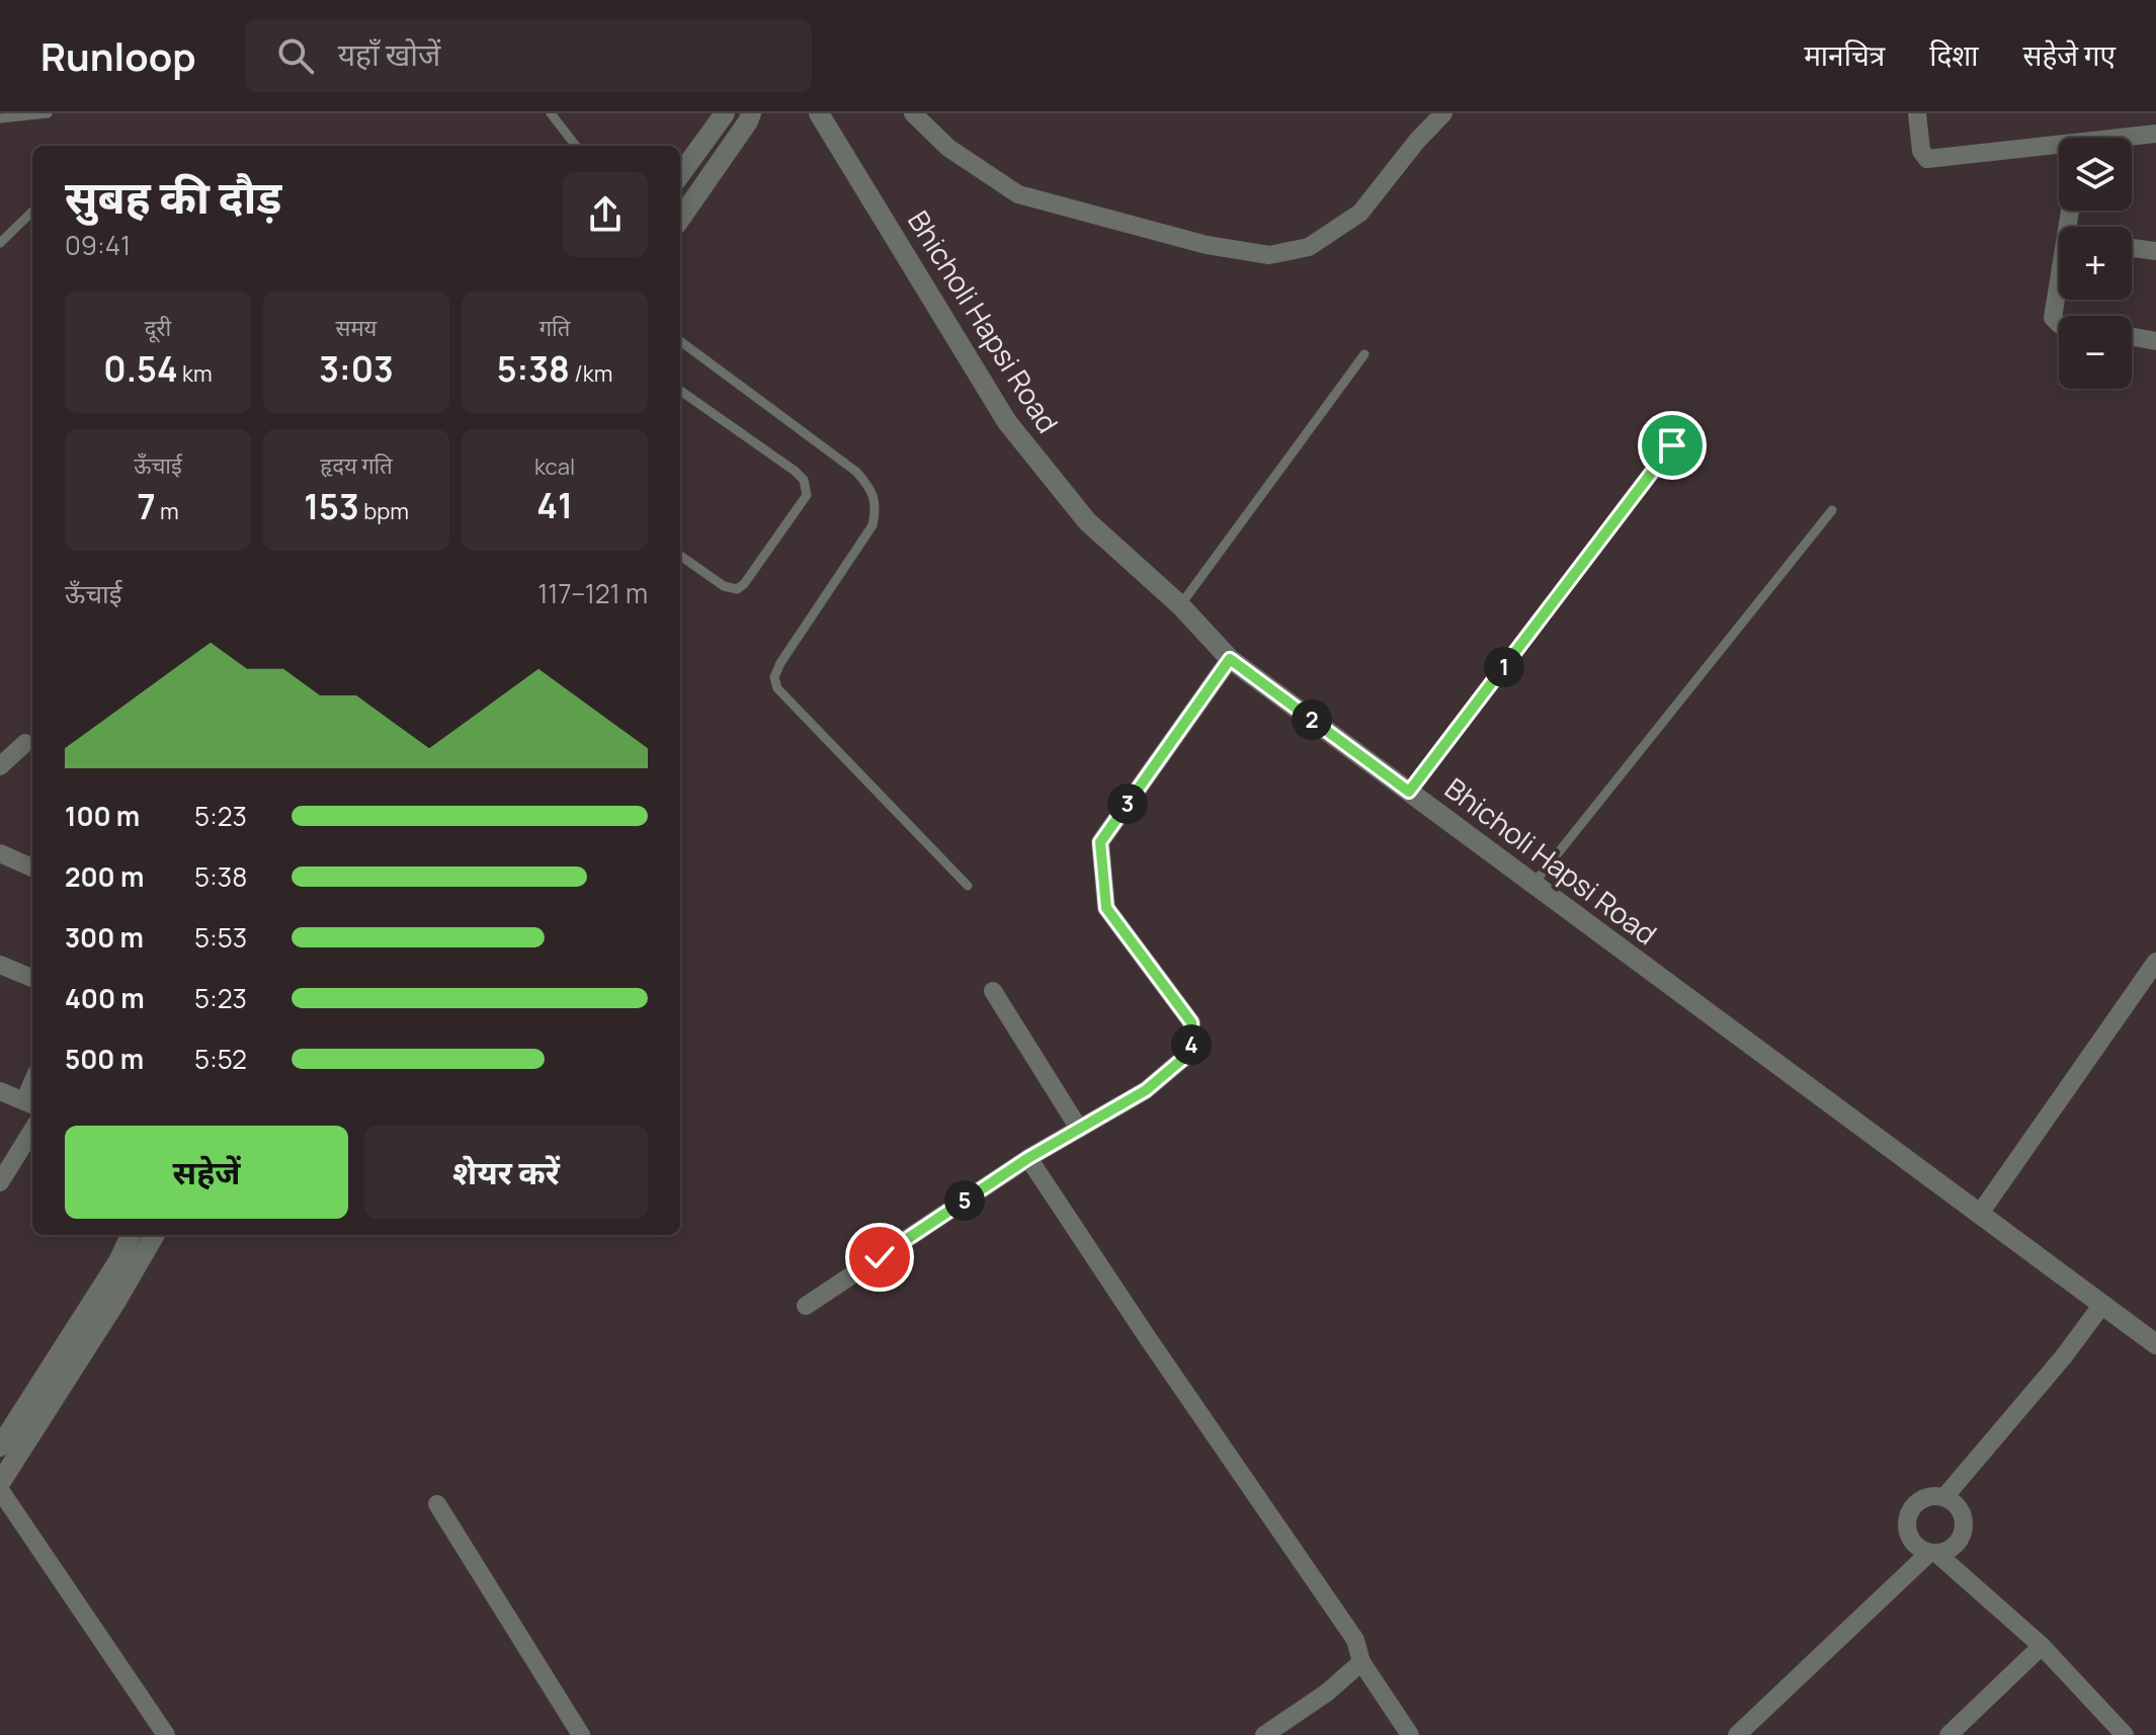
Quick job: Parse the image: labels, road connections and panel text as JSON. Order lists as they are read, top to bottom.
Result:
{
  "streets": {
    "street": ["Bhicholi Hapsi Road"]
  },
  "page": {
    "header": "Runloop",
    "search": "यहाँ खोजें",
    "nav": ["मानचित्र", "दिशा", "सहेजे गए"],
    "map_buttons": ["+", "−"],
    "heading": ["सुबह की दौड़", "09:41"],
    "stats": [
      ["दूरी", "0.54 km"],
      ["समय", "3:03"],
      ["गति", "5:38 /km"],
      ["ऊँचाई", "7 m"],
      ["हृदय गति", "153 bpm"],
      ["kcal", "41"]
    ],
    "chart": ["ऊँचाई", "117–121 m"],
    "pins": [
      "1",
      "2",
      "3",
      "4",
      "5"
    ],
    "list": [
      {
        "name": "100 m",
        "note": "5:23"
      },
      {
        "name": "200 m",
        "note": "5:38"
      },
      {
        "name": "300 m",
        "note": "5:53"
      },
      {
        "name": "400 m",
        "note": "5:23"
      },
      {
        "name": "500 m",
        "note": "5:52"
      }
    ],
    "buttons": ["सहेजें", "शेयर करें"]
  }
}
